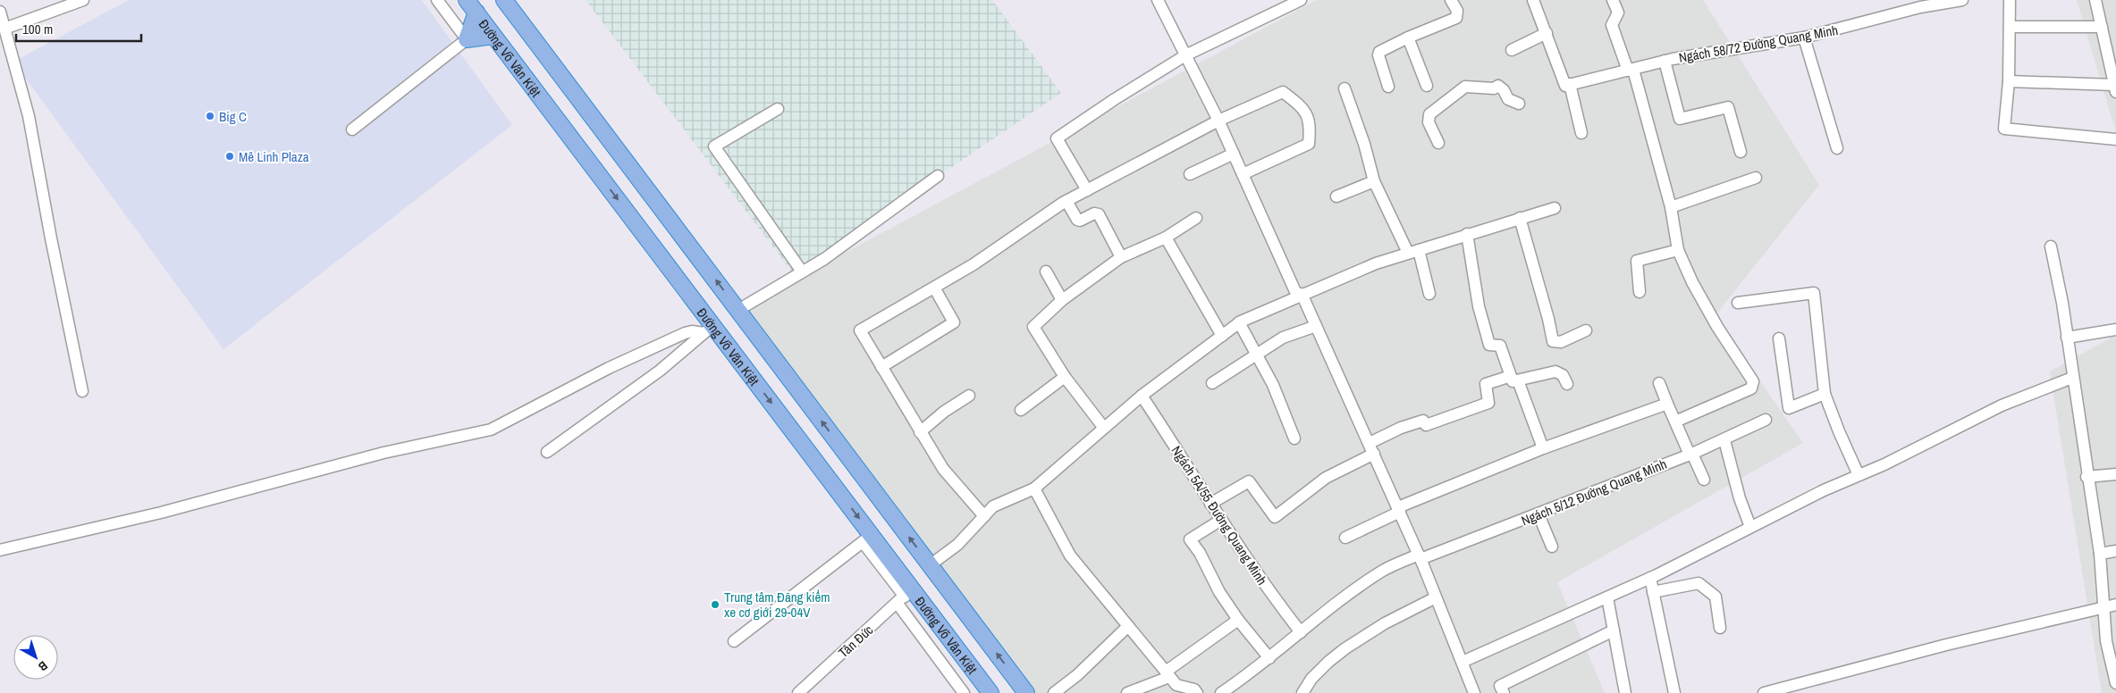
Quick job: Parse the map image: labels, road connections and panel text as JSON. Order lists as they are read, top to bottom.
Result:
{
  "streets": {
    "highway": ["Đường Võ Văn Kiệt"],
    "street": [
      "Ngách 58/72 Đường Quang Minh",
      "Ngách 5/12 Đường Quang Minh",
      "Ngách 5A/55 Đường Quang Minh",
      "Tân Đức"
    ]
  },
  "crossings": [
    ["Đường Võ Văn Kiệt", "Tân Đức"],
    ["Ngách 5/12 Đường Quang Minh", "Ngách 5A/55 Đường Quang Minh"]
  ],
  "places": ["Big C", "Mê Linh Plaza", "Trung tâm Đăng kiểm xe cơ giới 29-04V"],
  "scale_bar": "100 m",
  "north": "bottom right"
}
